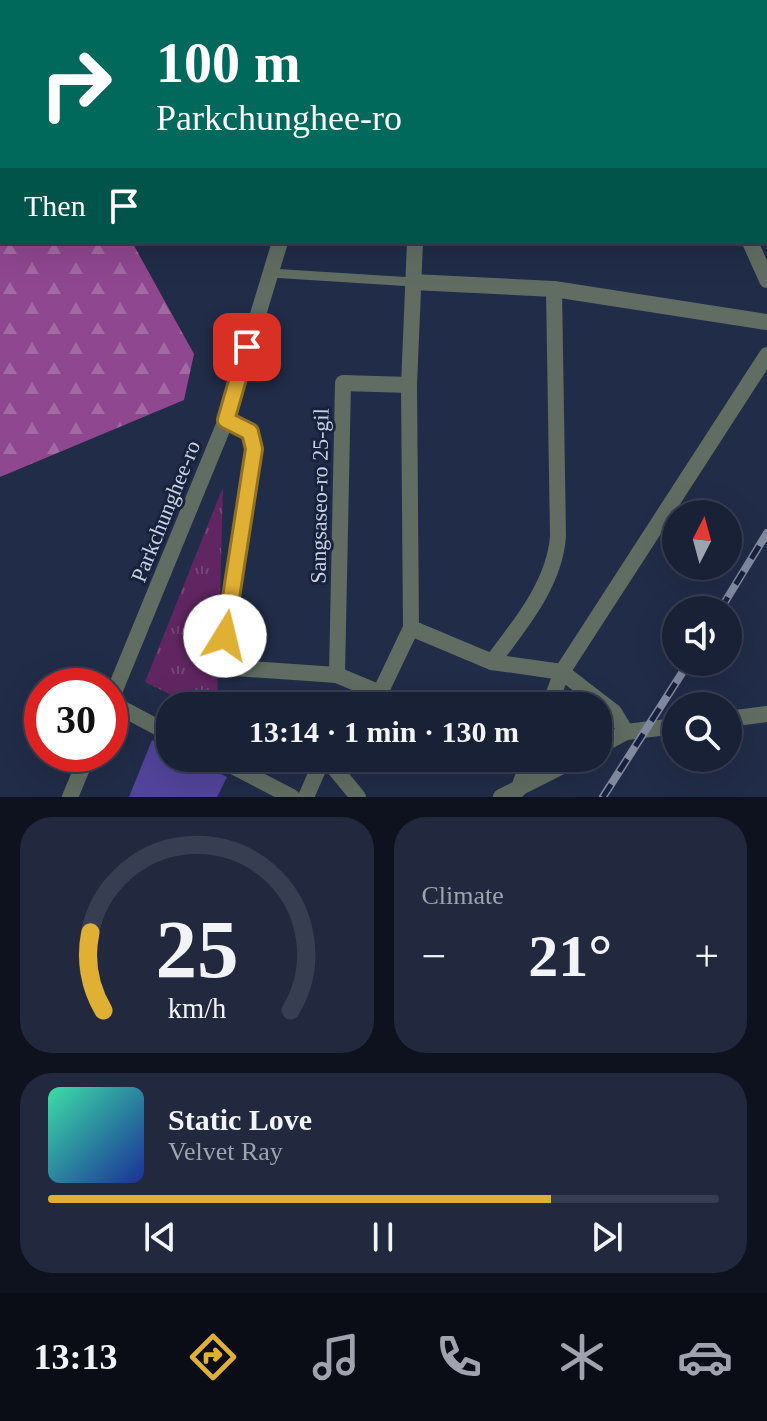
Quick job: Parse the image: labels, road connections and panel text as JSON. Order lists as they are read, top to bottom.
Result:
{
  "streets": {
    "street": ["Sangsaseo-ro 25-gil", "Parkchunghee-ro"]
  },
  "north": "top",
  "page": {
    "turn": ["100 m", "Parkchunghee-ro"],
    "then": "Then",
    "limit": "30",
    "trip": "13:14 · 1 min · 130 m",
    "tile": "Climate",
    "heat": ["−", "21°", "+"],
    "song": ["Static Love", "Velvet Ray"],
    "tabs": "13:13",
    "gauge": ["25", "km/h"]
  }
}
